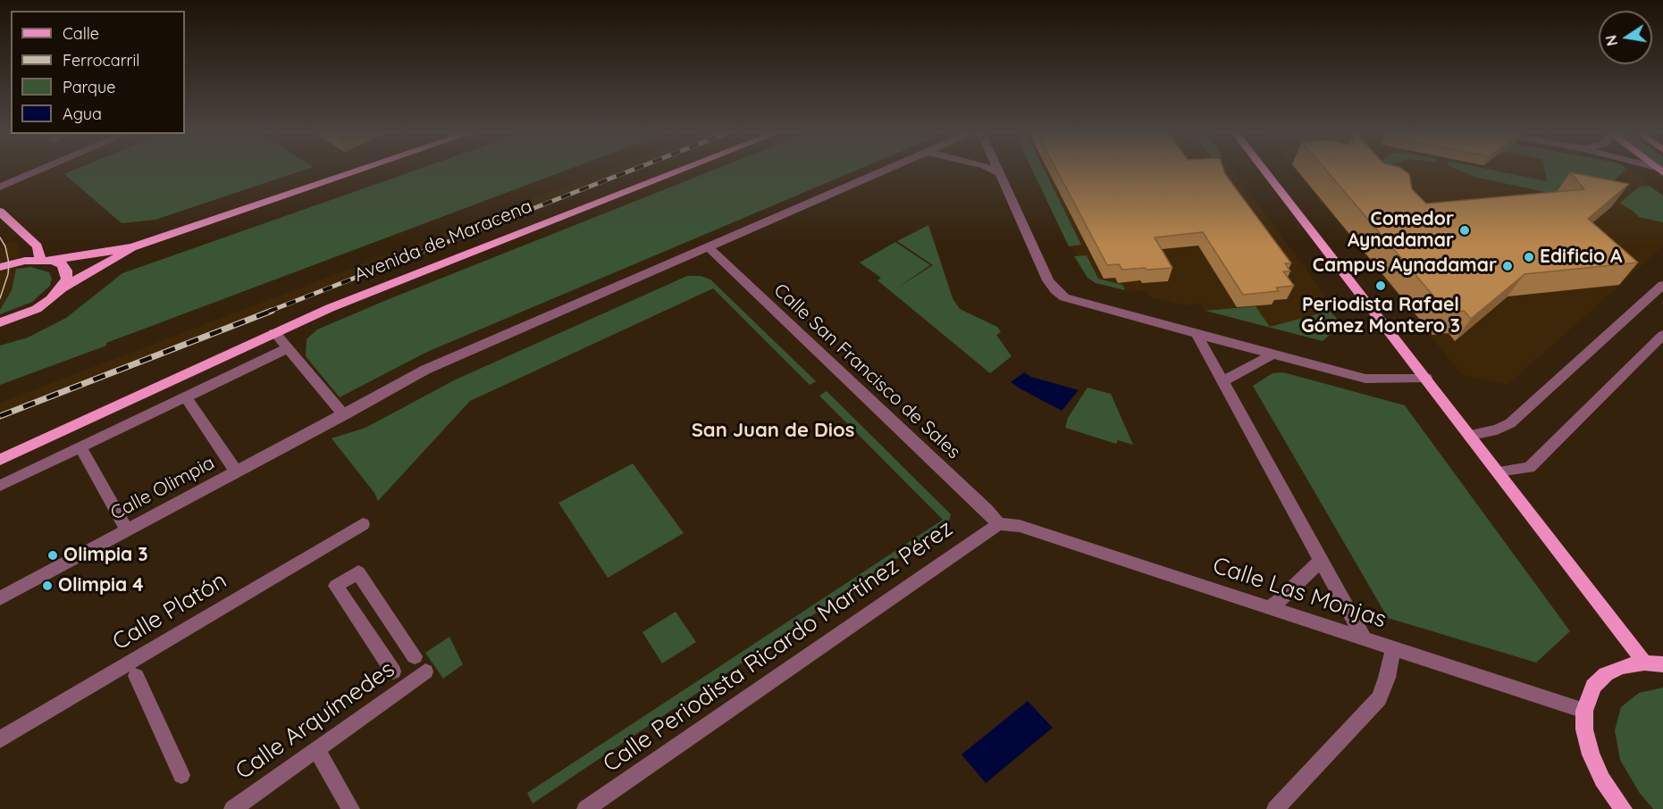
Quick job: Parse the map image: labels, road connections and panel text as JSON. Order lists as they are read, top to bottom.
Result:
{
  "streets": {
    "main road": ["Avenida de Maracena"],
    "street": [
      "Calle San Francisco de Sales",
      "Calle Olimpia",
      "Calle Las Monjas",
      "Calle Platón",
      "Calle Periodista Ricardo Martínez Pérez",
      "Calle Arquímedes"
    ]
  },
  "crossings": [
    ["Calle San Francisco de Sales", "Calle Olimpia"],
    ["Calle San Francisco de Sales", "Calle Las Monjas"],
    ["Calle San Francisco de Sales", "Calle Periodista Ricardo Martínez Pérez"],
    ["Calle Las Monjas", "Calle Periodista Ricardo Martínez Pérez"]
  ],
  "districts": ["San Juan de Dios"],
  "places": [
    "Comedor Aynadamar",
    "Edificio A",
    "Campus Aynadamar",
    "Periodista Rafael Gómez Montero 3",
    "Olimpia 3",
    "Olimpia 4"
  ],
  "legend": [
    "Calle",
    "Ferrocarril",
    "Parque",
    "Agua"
  ],
  "north": "left"
}
